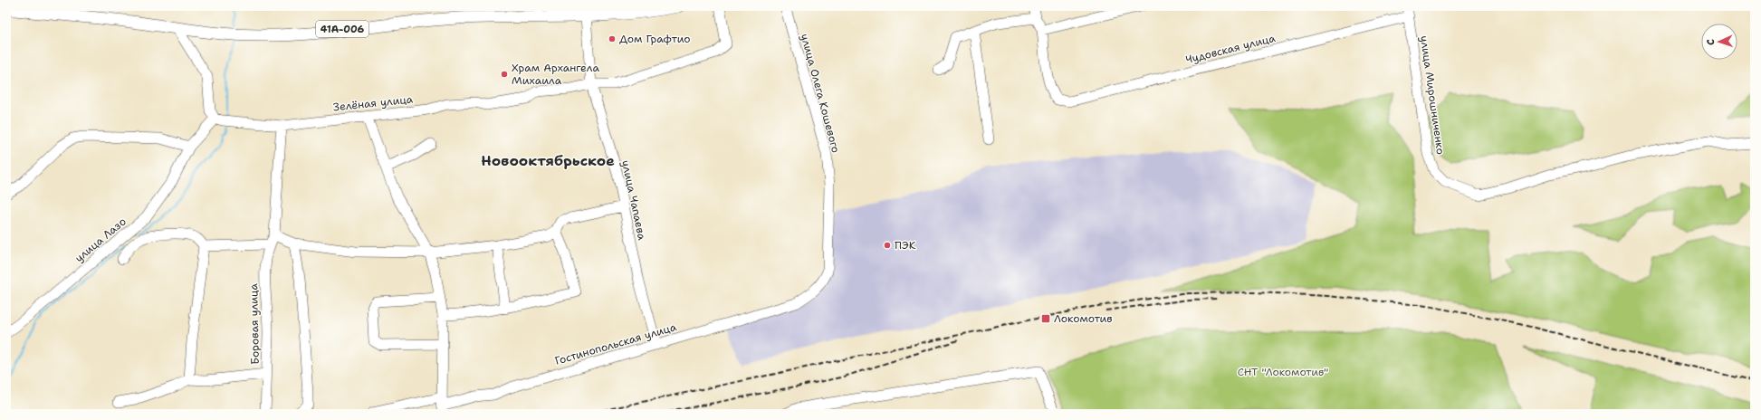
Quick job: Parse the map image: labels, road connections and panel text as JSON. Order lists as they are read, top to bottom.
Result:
{
  "streets": {
    "main road": ["41А-006"],
    "street": [
      "Чудовская улица",
      "улица Олега Кошевого",
      "улица Мирошниченко",
      "Зелёная улица",
      "улица Чапаева",
      "улица Лазо",
      "Боровая улица",
      "Гостинопольская улица"
    ]
  },
  "crossings": [
    ["41А-006", "улица Чапаева"],
    ["Чудовская улица", "улица Мирошниченко"],
    ["улица Олега Кошевого", "Гостинопольская улица"],
    ["Зелёная улица", "улица Чапаева"],
    ["Зелёная улица", "Боровая улица"],
    ["улица Чапаева", "Гостинопольская улица"]
  ],
  "districts": ["Новооктябрьское"],
  "parks": ["СНТ \"Локомотив\""],
  "places": {
    "other": ["Дом Графтио", "Храм Архангела Михаила", "ПЭК"],
    "transit": ["Локомотив"]
  },
  "north": "left"
}
